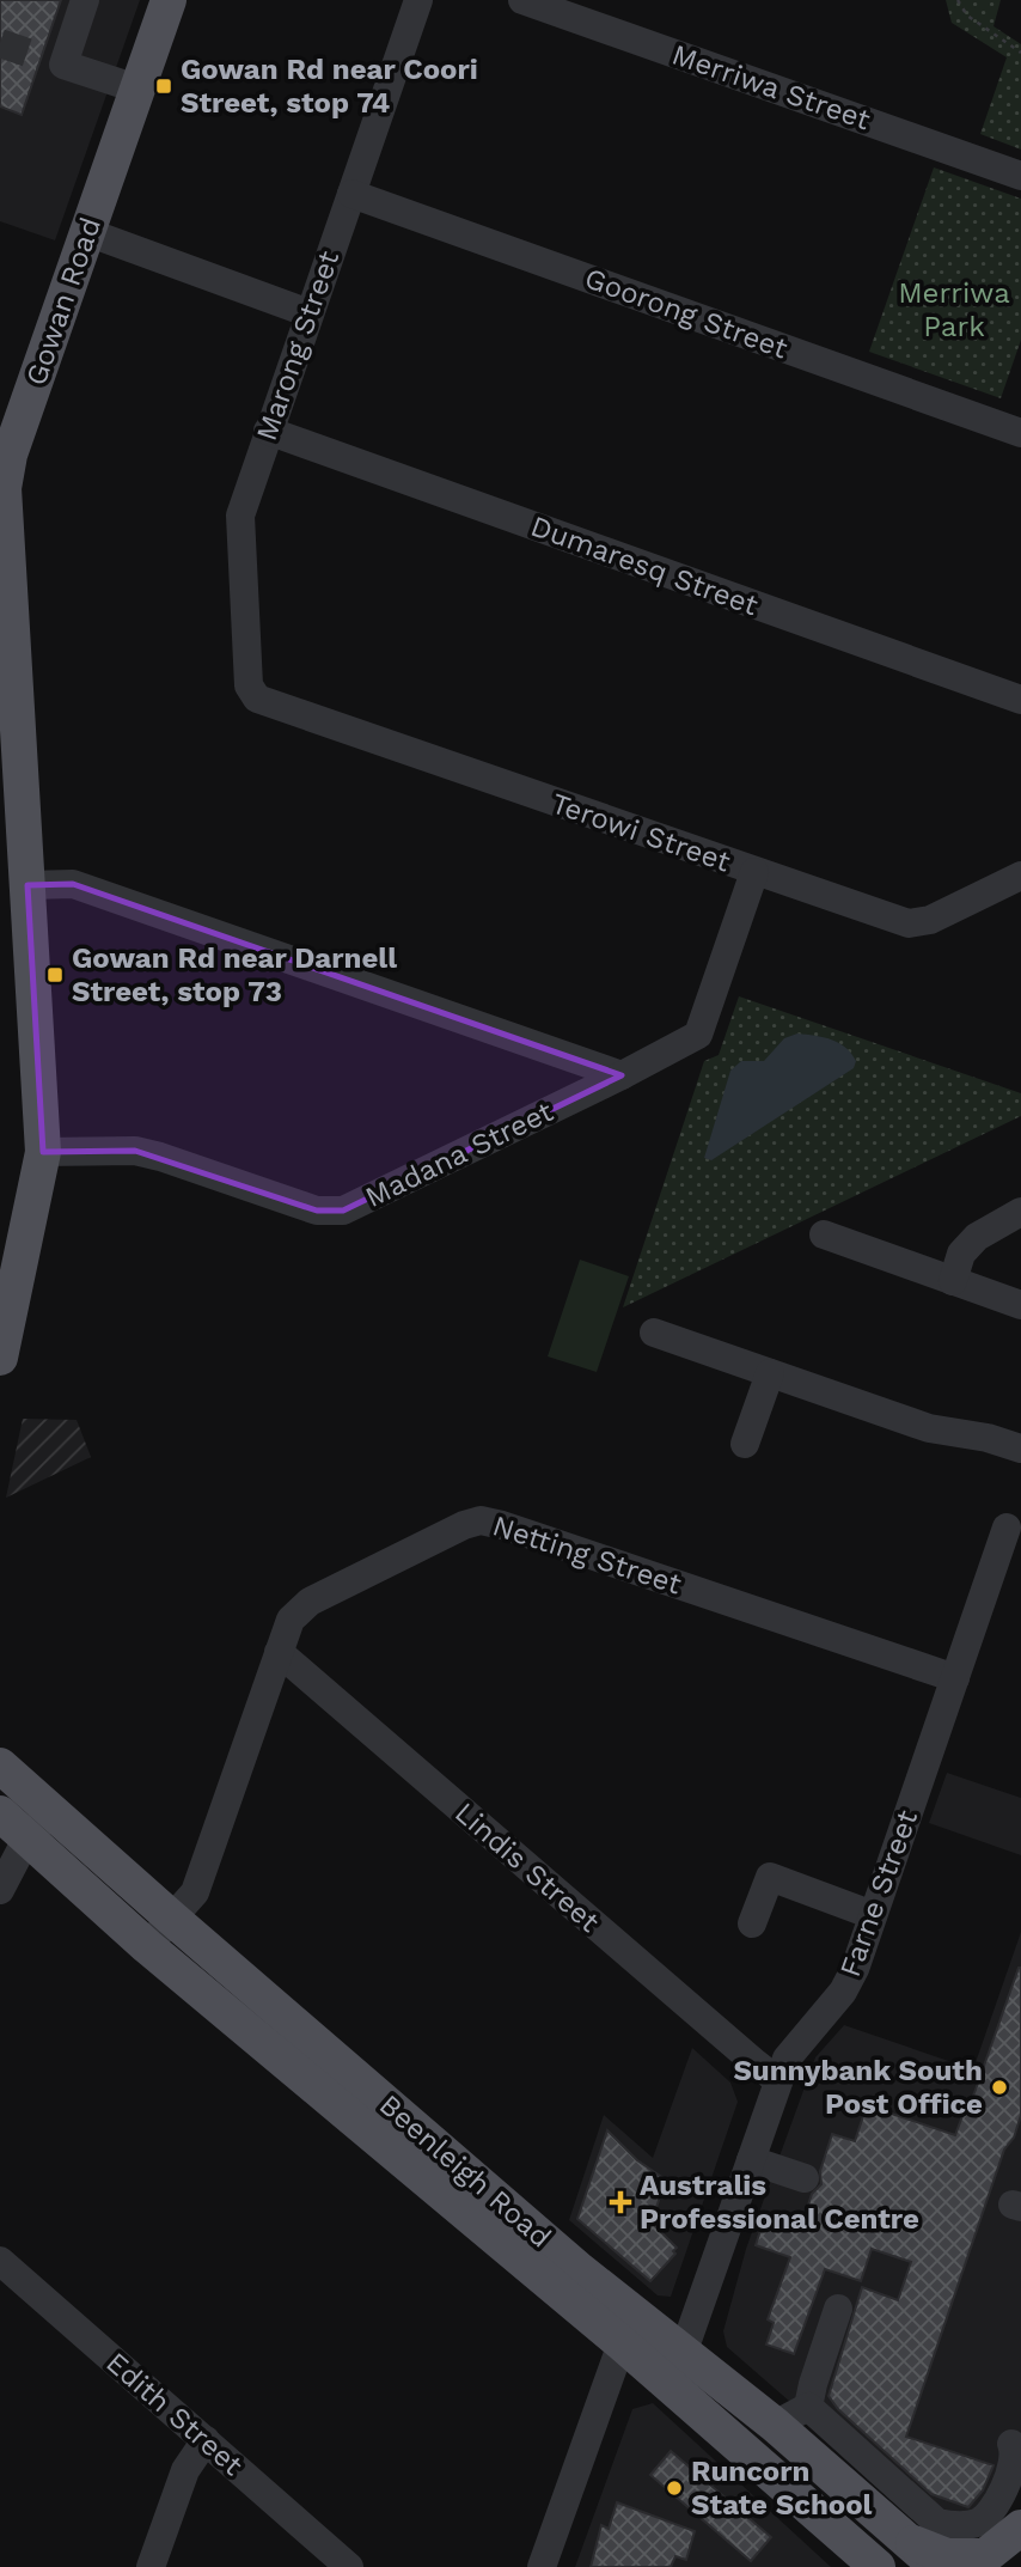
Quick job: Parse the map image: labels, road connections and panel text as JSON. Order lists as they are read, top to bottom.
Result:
{
  "streets": {
    "main road": ["Gowan Road", "Beenleigh Road"],
    "street": [
      "Merriwa Street",
      "Goorong Street",
      "Marong Street",
      "Dumaresq Street",
      "Terowi Street",
      "Madana Street",
      "Netting Street",
      "Lindis Street",
      "Farne Street",
      "Edith Street"
    ]
  },
  "crossings": [
    ["Gowan Road", "Madana Street"],
    ["Goorong Street", "Marong Street"],
    ["Marong Street", "Dumaresq Street"],
    ["Marong Street", "Terowi Street"],
    ["Terowi Street", "Madana Street"],
    ["Netting Street", "Lindis Street"],
    ["Netting Street", "Farne Street"],
    ["Netting Street", "Beenleigh Road"],
    ["Lindis Street", "Farne Street"],
    ["Farne Street", "Beenleigh Road"]
  ],
  "parks": ["Merriwa Park"],
  "places": {
    "transit": ["Gowan Rd near Coori Street, stop 74", "Gowan Rd near Darnell Street, stop 73"],
    "other": ["Sunnybank South Post Office", "Runcorn State School"],
    "health": ["Australis Professional Centre"]
  }
}
